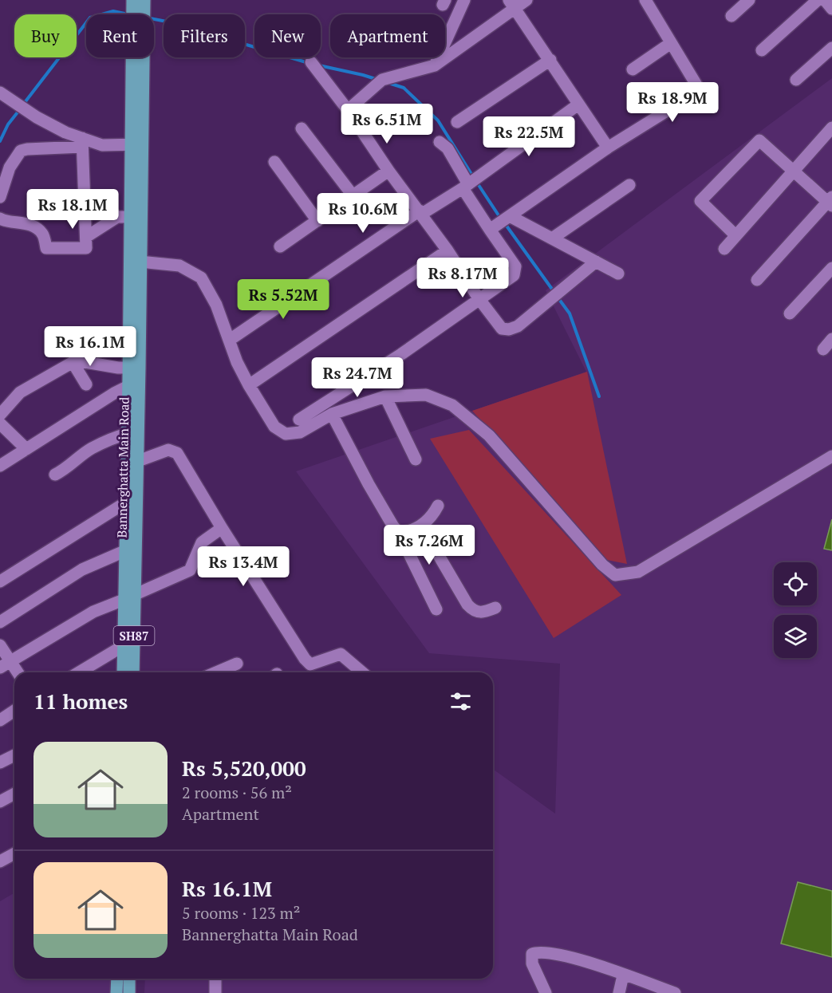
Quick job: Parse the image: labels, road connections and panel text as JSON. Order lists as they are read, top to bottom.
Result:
{
  "streets": {
    "main road": ["Bannerghatta Main Road", "SH87"]
  },
  "page": {
    "chip": [
      "Buy",
      "Rent",
      "Filters",
      "New",
      "Apartment"
    ],
    "price": [
      "Rs 18.9M",
      "Rs 6.51M",
      "Rs 22.5M",
      "Rs 18.1M",
      "Rs 10.6M",
      "Rs 8.17M",
      "Rs 5.52M",
      "Rs 16.1M",
      "Rs 24.7M",
      "Rs 7.26M",
      "Rs 13.4M"
    ],
    "heading": "11 homes",
    "list": [
      {
        "name": "Rs 5,520,000",
        "note": "2 rooms · 56 m² · Apartment"
      },
      {
        "name": "Rs 16.1M",
        "note": "5 rooms · 123 m² · Bannerghatta Main Road"
      }
    ]
  }
}
